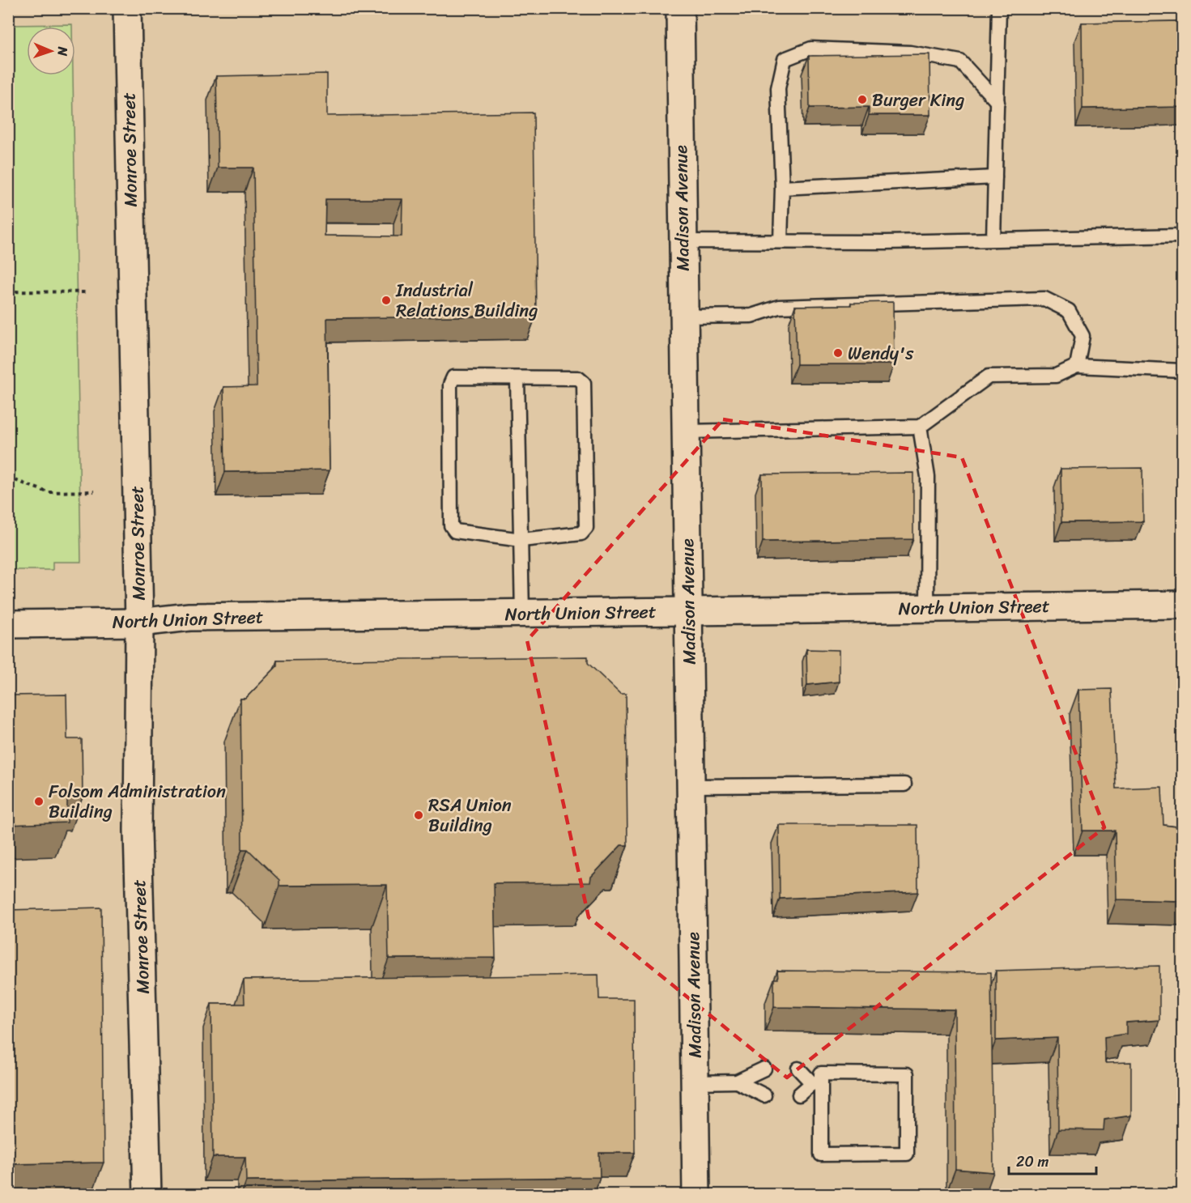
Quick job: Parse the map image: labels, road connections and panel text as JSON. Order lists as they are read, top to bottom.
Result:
{
  "streets": {
    "main road": ["Monroe Street", "Madison Avenue", "North Union Street"]
  },
  "crossings": [
    ["Monroe Street", "North Union Street"],
    ["Madison Avenue", "North Union Street"]
  ],
  "places": [
    "Burger King",
    "Industrial Relations Building",
    "Wendy's",
    "Folsom Administration Building",
    "RSA Union Building"
  ],
  "scale_bar": "20 m",
  "north": "right"
}
